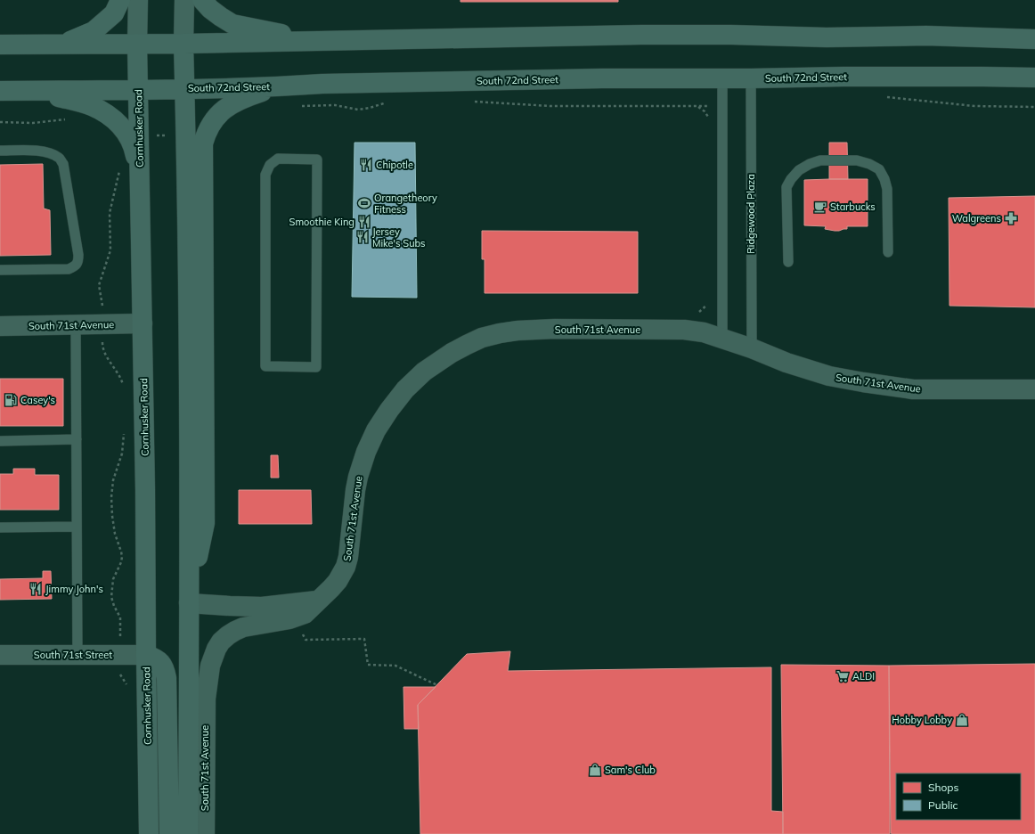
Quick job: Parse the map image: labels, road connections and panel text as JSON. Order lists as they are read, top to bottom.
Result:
{
  "streets": {
    "main road": ["South 72nd Street", "Cornhusker Road"],
    "street": ["South 71st Avenue", "South 71st Street"],
    "lane": ["Ridgewood Plaza"]
  },
  "crossings": [
    ["South 72nd Street", "Cornhusker Road"],
    ["South 72nd Street", "Ridgewood Plaza"],
    ["Cornhusker Road", "South 71st Avenue"],
    ["Cornhusker Road", "South 71st Street"],
    ["Ridgewood Plaza", "South 71st Avenue"]
  ],
  "places": {
    "restaurant": [
      "Chipotle",
      "Smoothie King",
      "Jersey Mike's Subs",
      "Jimmy John's"
    ],
    "sports": ["Orangetheory Fitness"],
    "cafe": ["Starbucks"],
    "pharmacy": ["Walgreens"],
    "fuel station": ["Casey's"],
    "supermarket": ["ALDI"],
    "shop": ["Hobby Lobby", "Sam's Club"]
  },
  "legend": ["Shops", "Public"]
}
